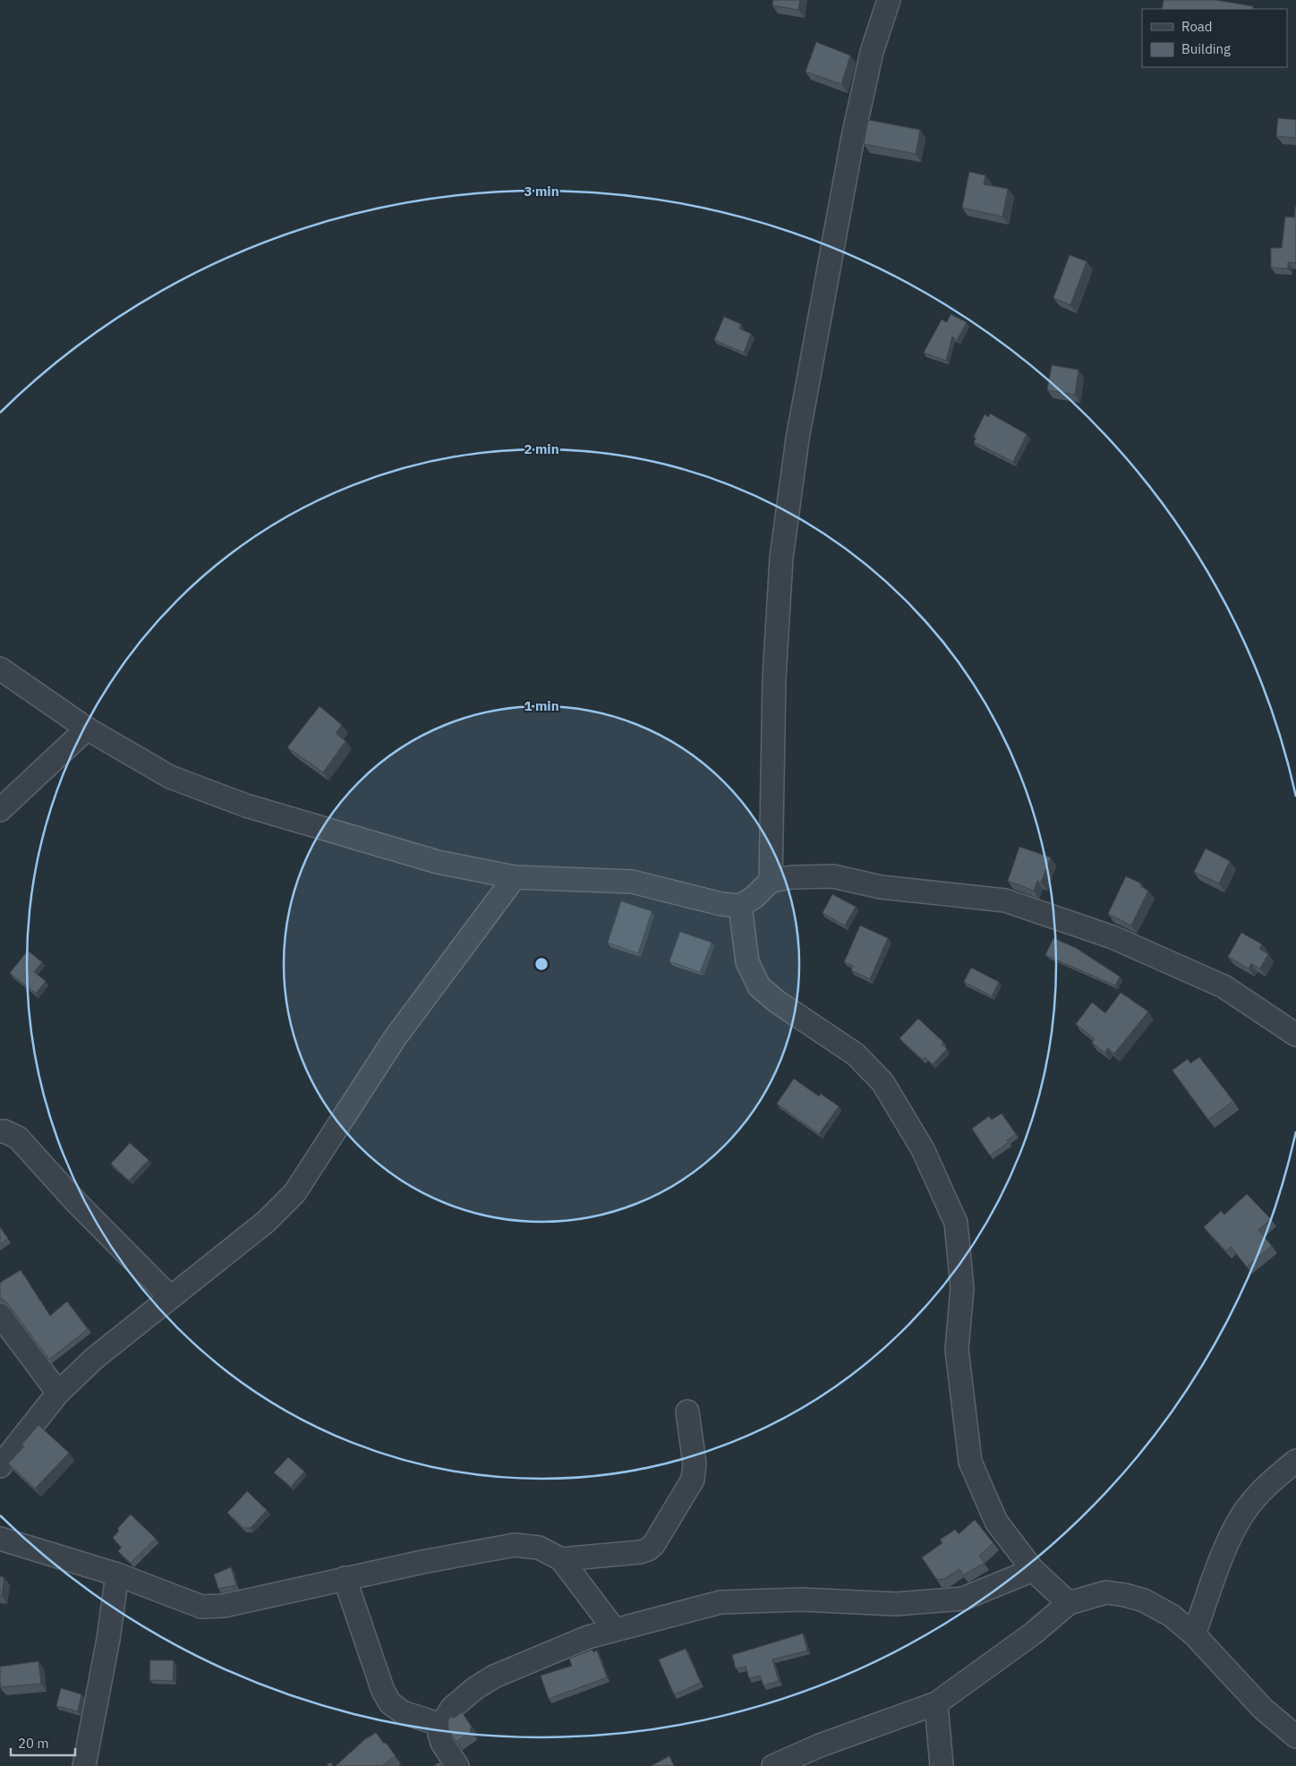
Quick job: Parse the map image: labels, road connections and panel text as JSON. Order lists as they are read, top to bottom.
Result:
{
  "legend": ["Road", "Building"],
  "scale_bar": "20 m",
  "rings": ["3 min", "2 min", "1 min"]
}
